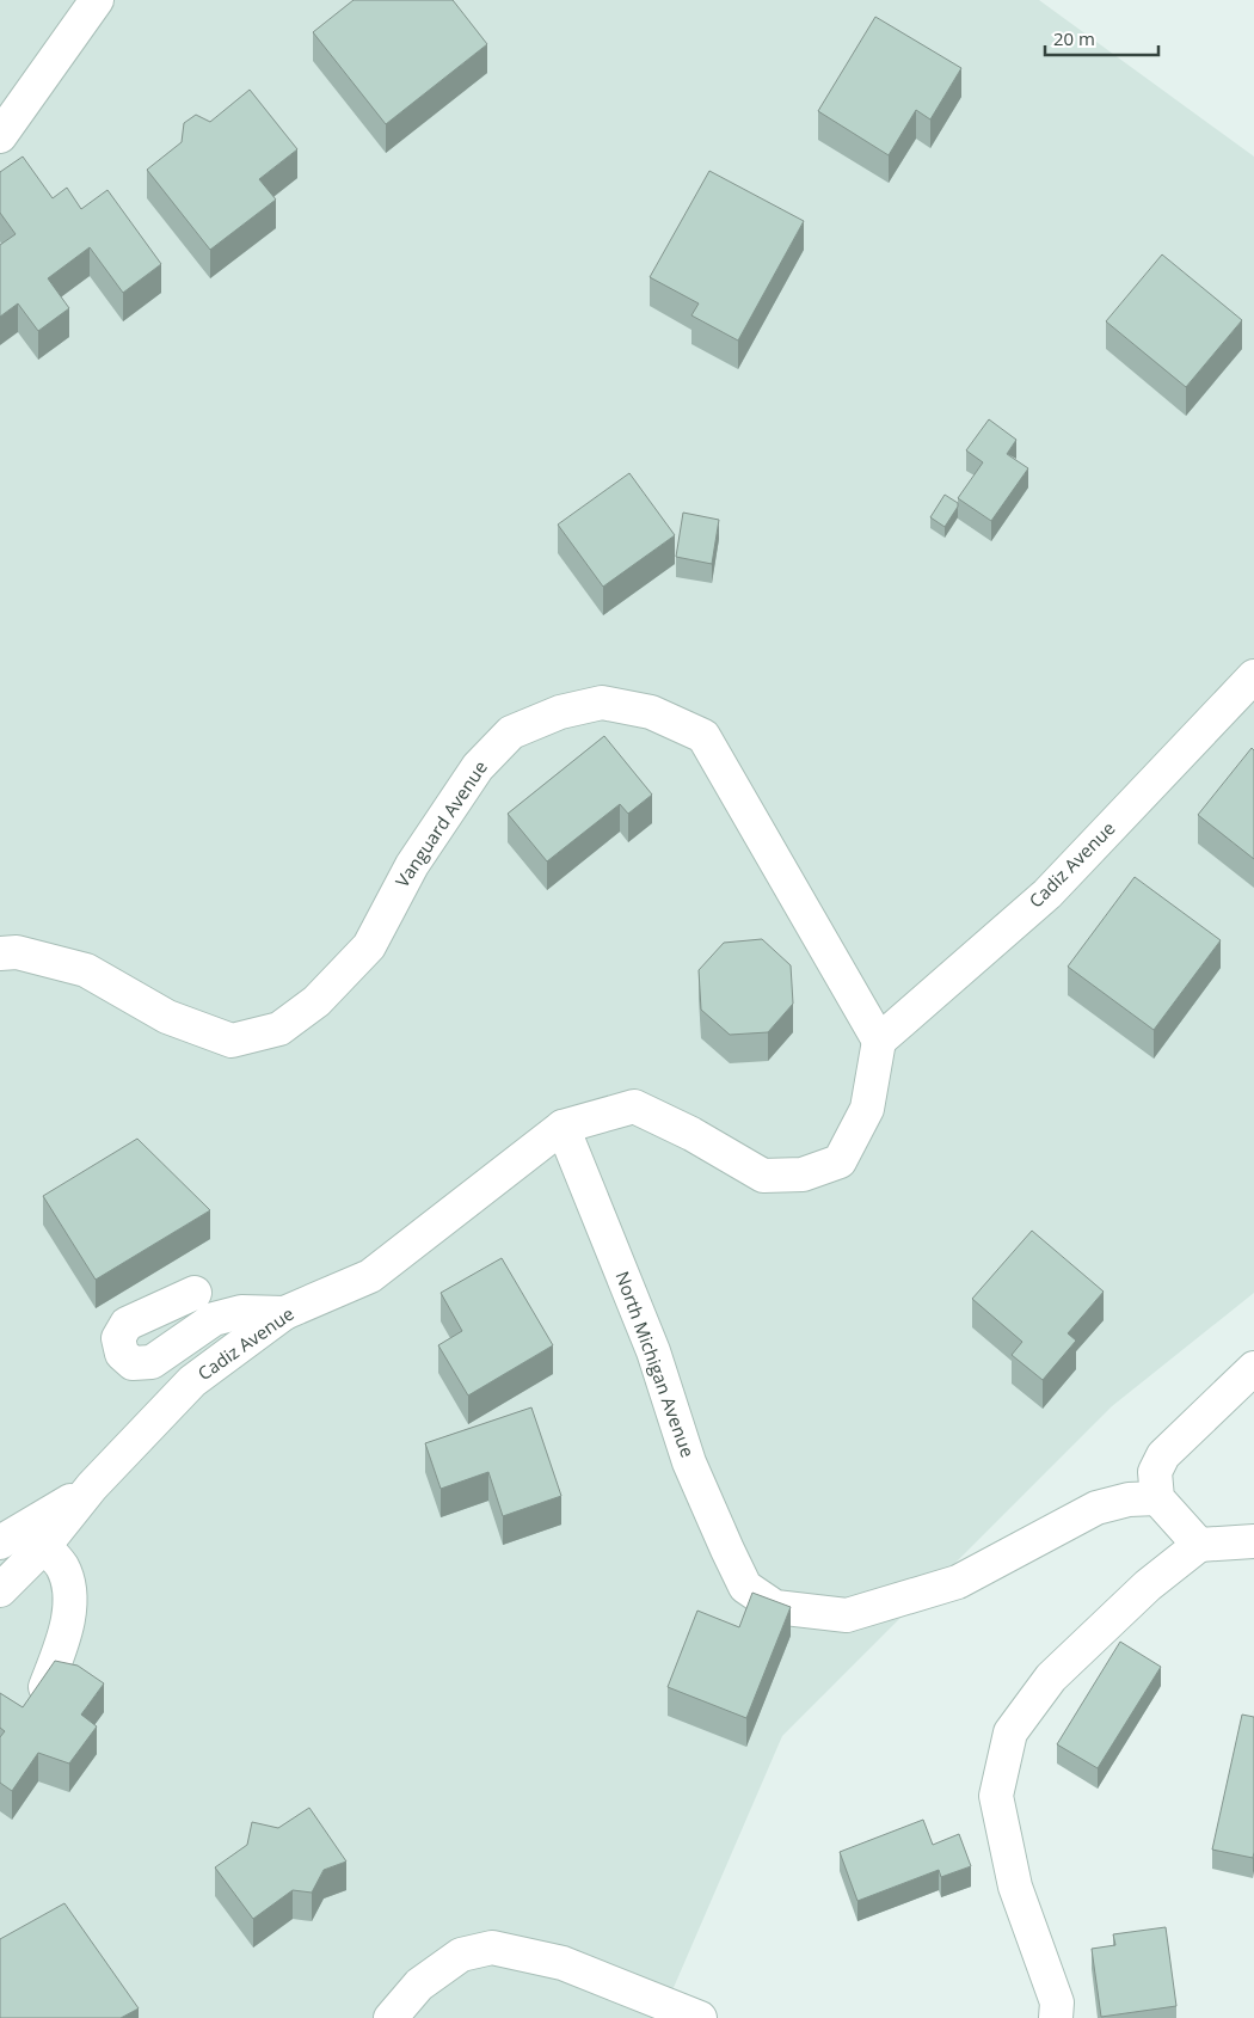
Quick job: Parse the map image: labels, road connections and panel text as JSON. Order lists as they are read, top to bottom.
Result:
{
  "streets": {
    "street": ["Vanguard Avenue", "Cadiz Avenue", "North Michigan Avenue"]
  },
  "crossings": [
    ["Vanguard Avenue", "Cadiz Avenue"],
    ["Cadiz Avenue", "North Michigan Avenue"]
  ],
  "scale_bar": "20 m"
}
